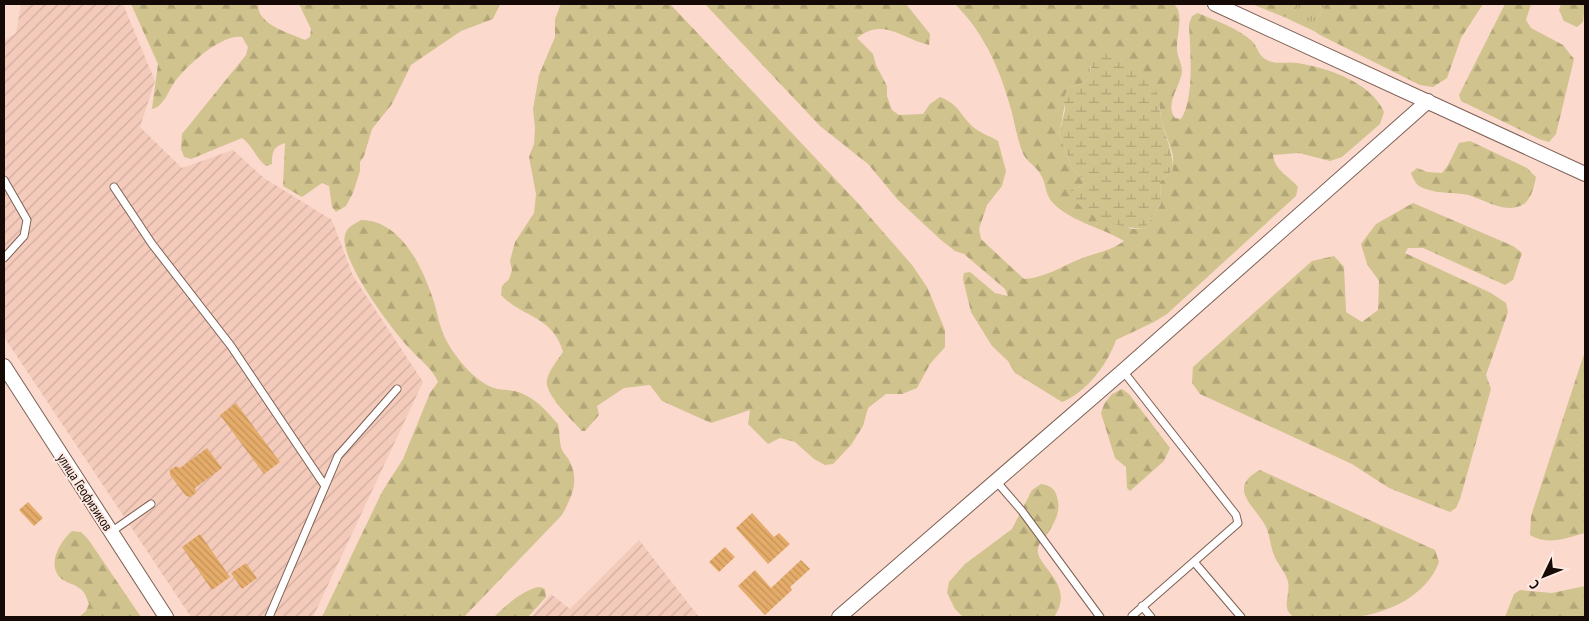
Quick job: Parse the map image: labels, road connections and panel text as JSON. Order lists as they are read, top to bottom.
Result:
{
  "streets": {
    "street": ["улица Геофизиков"]
  },
  "north": "bottom left"
}
